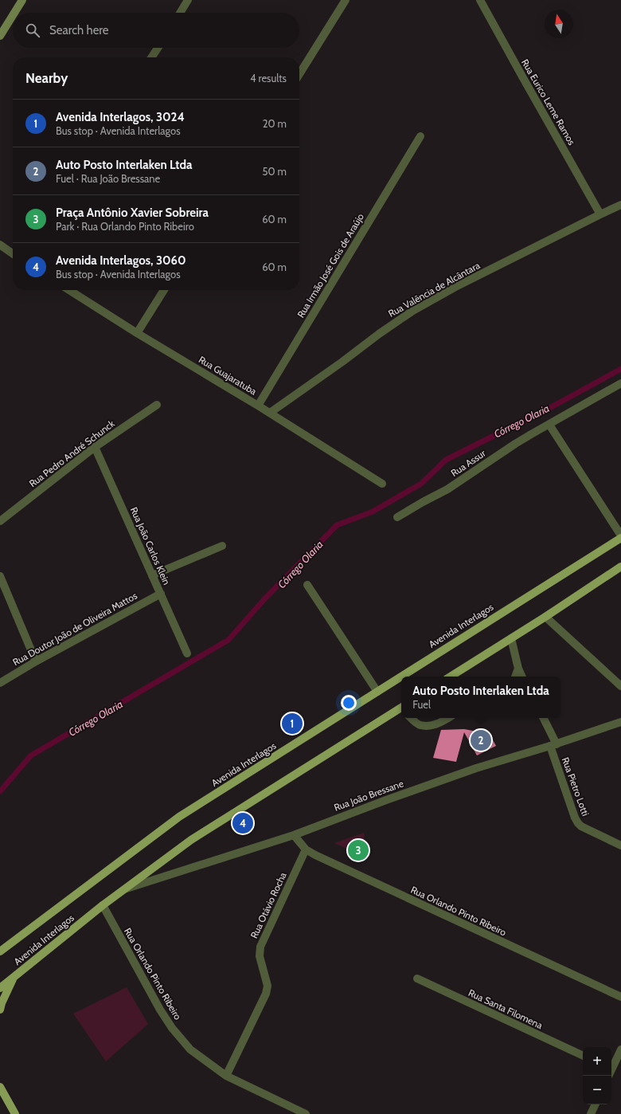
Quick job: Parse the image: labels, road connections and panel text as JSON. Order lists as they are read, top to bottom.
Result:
{
  "streets": {
    "main road": ["Avenida Interlagos"],
    "street": [
      "Rua Eurico Leme Ramos",
      "Rua Irmão José Gois de Araújo",
      "Rua Valência de Alcântara",
      "Rua Guajaratuba",
      "Rua Pedro André Schunck",
      "Rua Assur",
      "Rua João Carlos Klein",
      "Rua Doutor João de Oliveira Mattos",
      "Rua Pietro Lotti",
      "Rua João Bressane",
      "Rua Otávio Rocha",
      "Rua Orlando Pinto Ribeiro",
      "Rua Santa Filomena"
    ]
  },
  "crossings": [
    ["Rua Eurico Leme Ramos", "Rua Valência de Alcântara"],
    ["Rua Irmão José Gois de Araújo", "Rua Guajaratuba"],
    ["Rua Valência de Alcântara", "Rua Guajaratuba"],
    ["Rua Pedro André Schunck", "Rua João Carlos Klein"],
    ["Rua João Carlos Klein", "Rua Doutor João de Oliveira Mattos"],
    ["Avenida Interlagos", "Rua João Bressane"],
    ["Avenida Interlagos", "Rua Orlando Pinto Ribeiro"],
    ["Rua Pietro Lotti", "Rua João Bressane"],
    ["Rua João Bressane", "Rua Orlando Pinto Ribeiro"],
    ["Rua Otávio Rocha", "Rua Orlando Pinto Ribeiro"]
  ],
  "water": ["Córrego Olaria"],
  "north": "top",
  "page": {
    "search": "Search here",
    "heading": ["Nearby", "4 results"],
    "list": [
      {
        "mark": "1",
        "name": "Avenida Interlagos, 3024",
        "note": "Bus stop · Avenida Interlagos",
        "value": "20 m"
      },
      {
        "mark": "2",
        "name": "Auto Posto Interlaken Ltda",
        "note": "Fuel · Rua João Bressane",
        "value": "50 m"
      },
      {
        "mark": "3",
        "name": "Praça Antônio Xavier Sobreira",
        "note": "Park · Rua Orlando Pinto Ribeiro",
        "value": "60 m"
      },
      {
        "mark": "4",
        "name": "Avenida Interlagos, 3060",
        "note": "Bus stop · Avenida Interlagos",
        "value": "60 m"
      }
    ],
    "popup": ["Auto Posto Interlaken Ltda", "Fuel"],
    "pins": [
      "1",
      "2",
      "4",
      "3"
    ],
    "map_buttons": ["+", "−"]
  }
}
